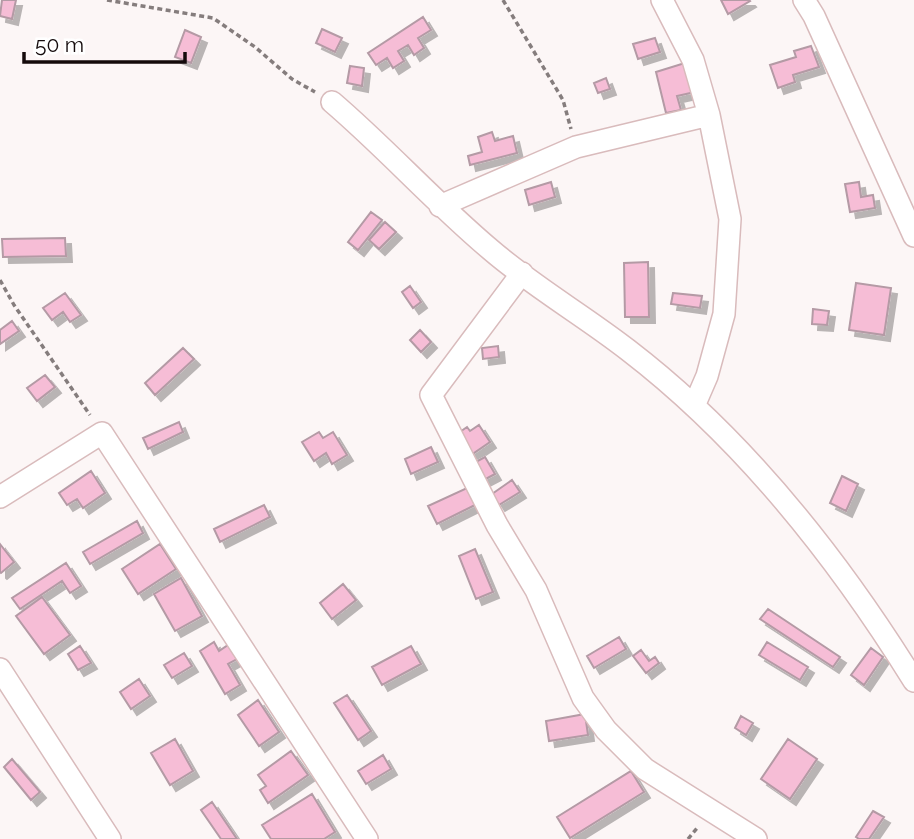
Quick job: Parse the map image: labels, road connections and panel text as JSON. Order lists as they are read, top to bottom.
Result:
{
  "scale_bar": "50 m"
}
